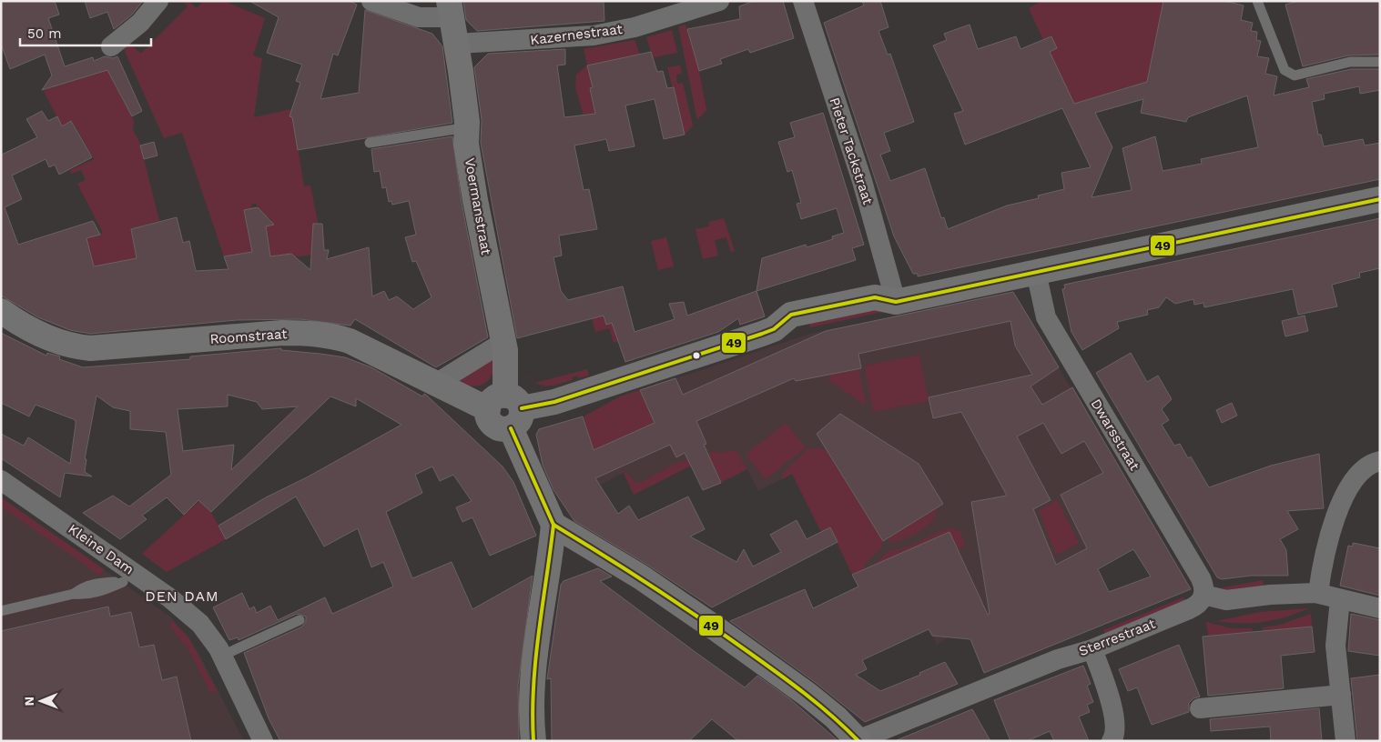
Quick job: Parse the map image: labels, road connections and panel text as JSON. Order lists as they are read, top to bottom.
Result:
{
  "streets": {
    "street": [
      "Kazernestraat",
      "Pieter Tackstraat",
      "Voermanstraat",
      "Roomstraat",
      "Dwarsstraat",
      "Kleine Dam",
      "Sterrestraat"
    ]
  },
  "crossings": [
    ["Kazernestraat", "Voermanstraat"],
    ["Voermanstraat", "Roomstraat"],
    ["Dwarsstraat", "Sterrestraat"]
  ],
  "districts": ["DEN DAM"],
  "lines": ["transit line 49"],
  "scale_bar": "50 m",
  "north": "left"
}
